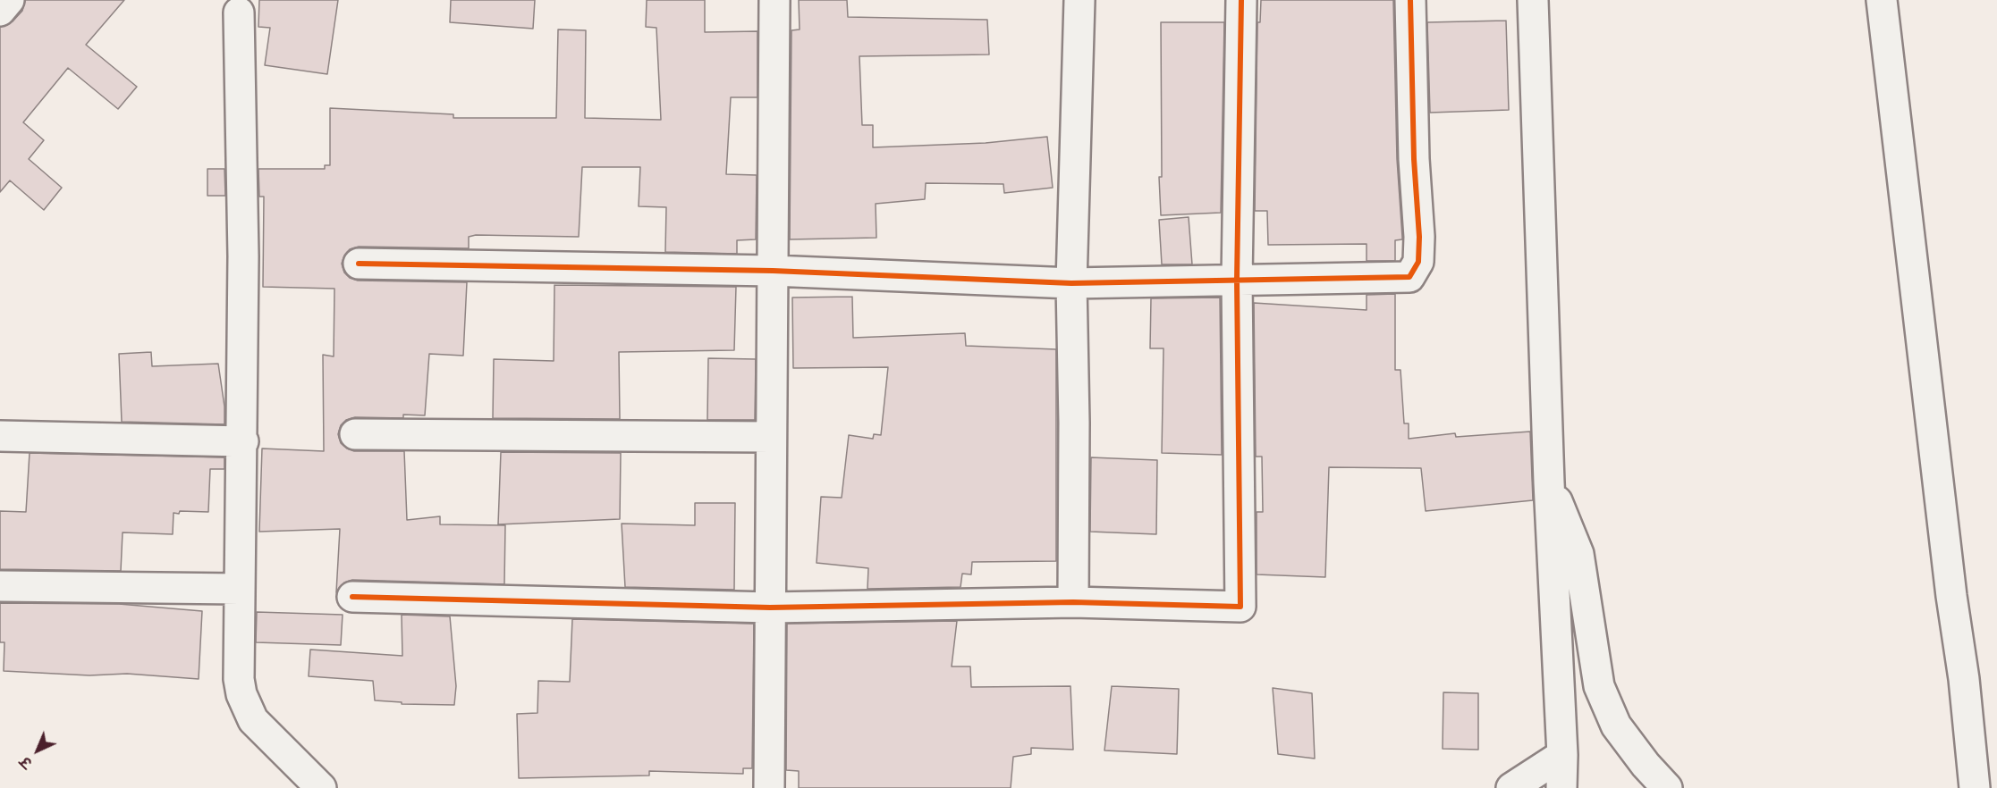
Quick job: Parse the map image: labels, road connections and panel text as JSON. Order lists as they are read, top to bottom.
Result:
{
  "north": "bottom left"
}
